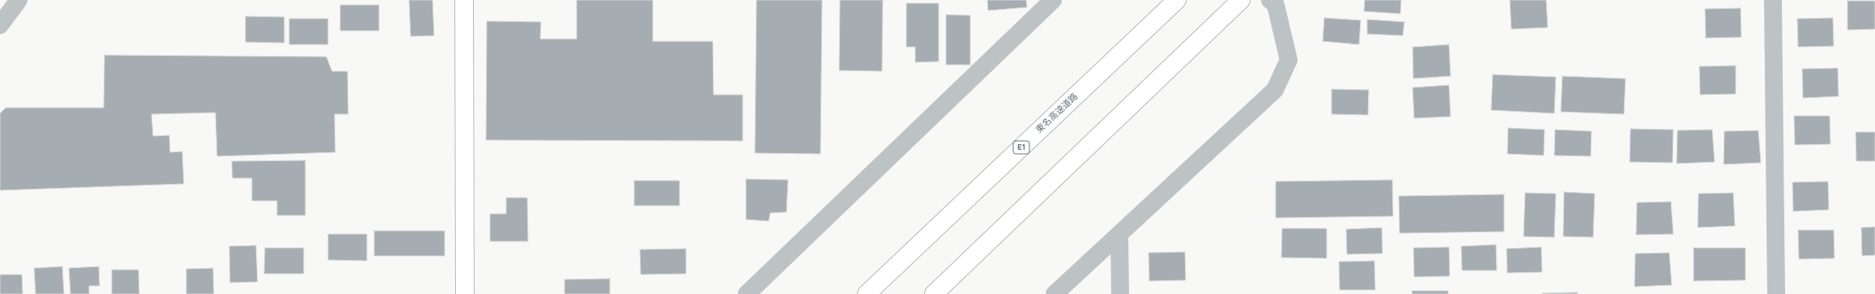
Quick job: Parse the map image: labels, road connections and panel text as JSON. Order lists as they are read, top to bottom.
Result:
{
  "streets": {
    "main road": ["東名高速道路", "E1"]
  }
}
